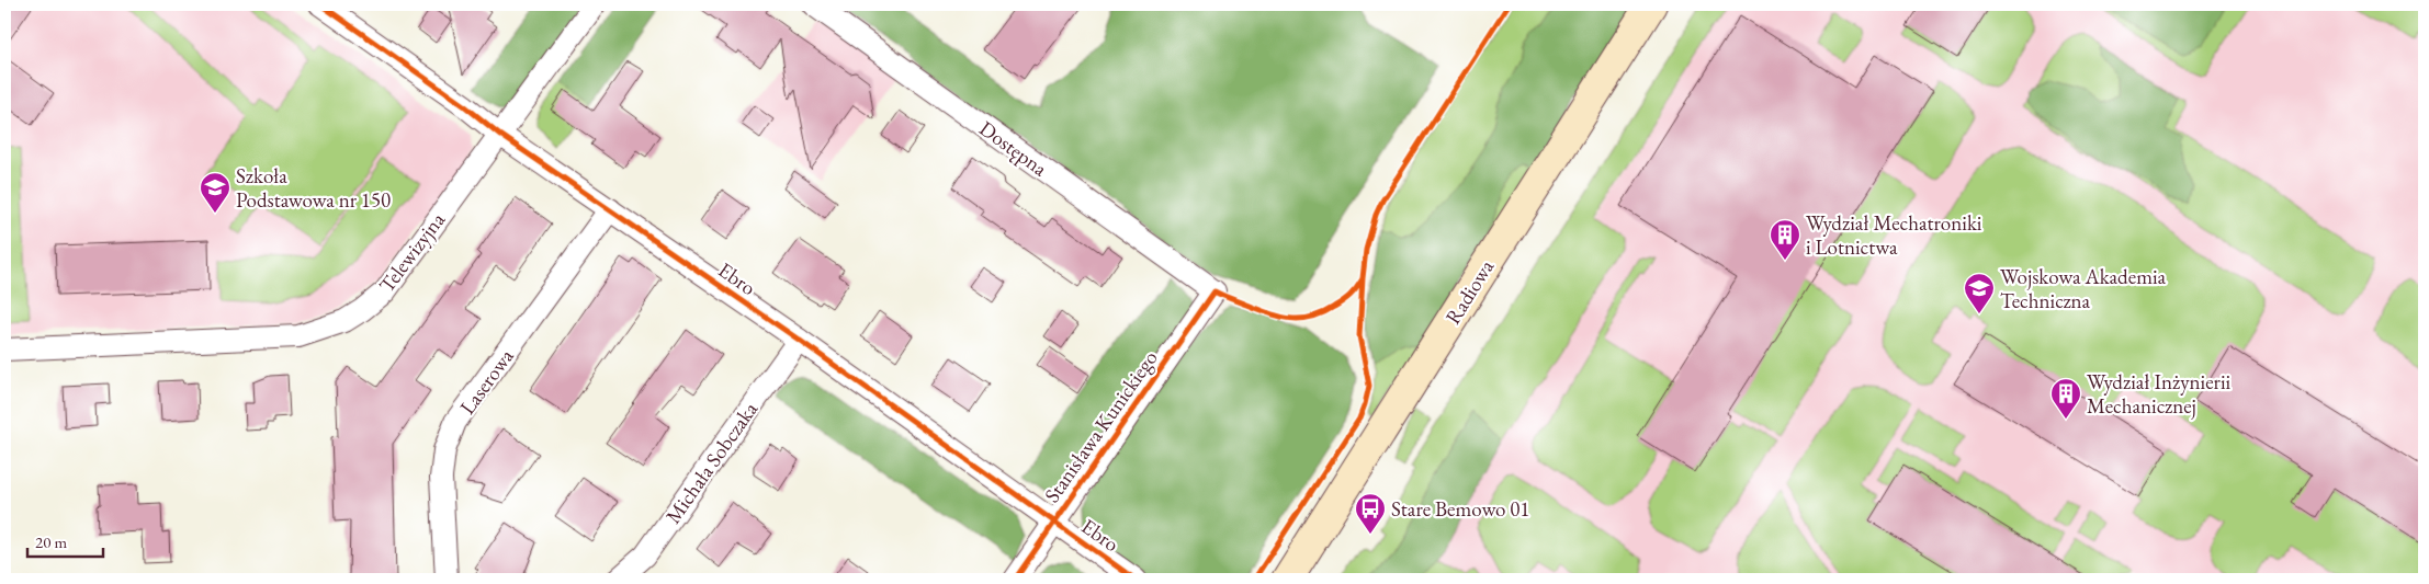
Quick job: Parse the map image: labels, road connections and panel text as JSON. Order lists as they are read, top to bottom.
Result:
{
  "streets": {
    "main road": ["Radiowa"],
    "street": [
      "Dostępna",
      "Telewizyjna",
      "Ebro",
      "Laserowa",
      "Stanisława Kunickiego",
      "Michała Sobczaka"
    ]
  },
  "crossings": [
    ["Dostępna", "Stanisława Kunickiego"],
    ["Telewizyjna", "Ebro"],
    ["Ebro", "Laserowa"],
    ["Ebro", "Stanisława Kunickiego"],
    ["Ebro", "Michała Sobczaka"]
  ],
  "places": {
    "school or university": ["Szkoła Podstawowa nr 150", "Wojskowa Akademia Techniczna"],
    "building": ["Wydział Mechatroniki i Lotnictwa", "Wydział Inżynierii Mechanicznej"],
    "bus stop": ["Stare Bemowo 01"]
  },
  "scale_bar": "20 m"
}
